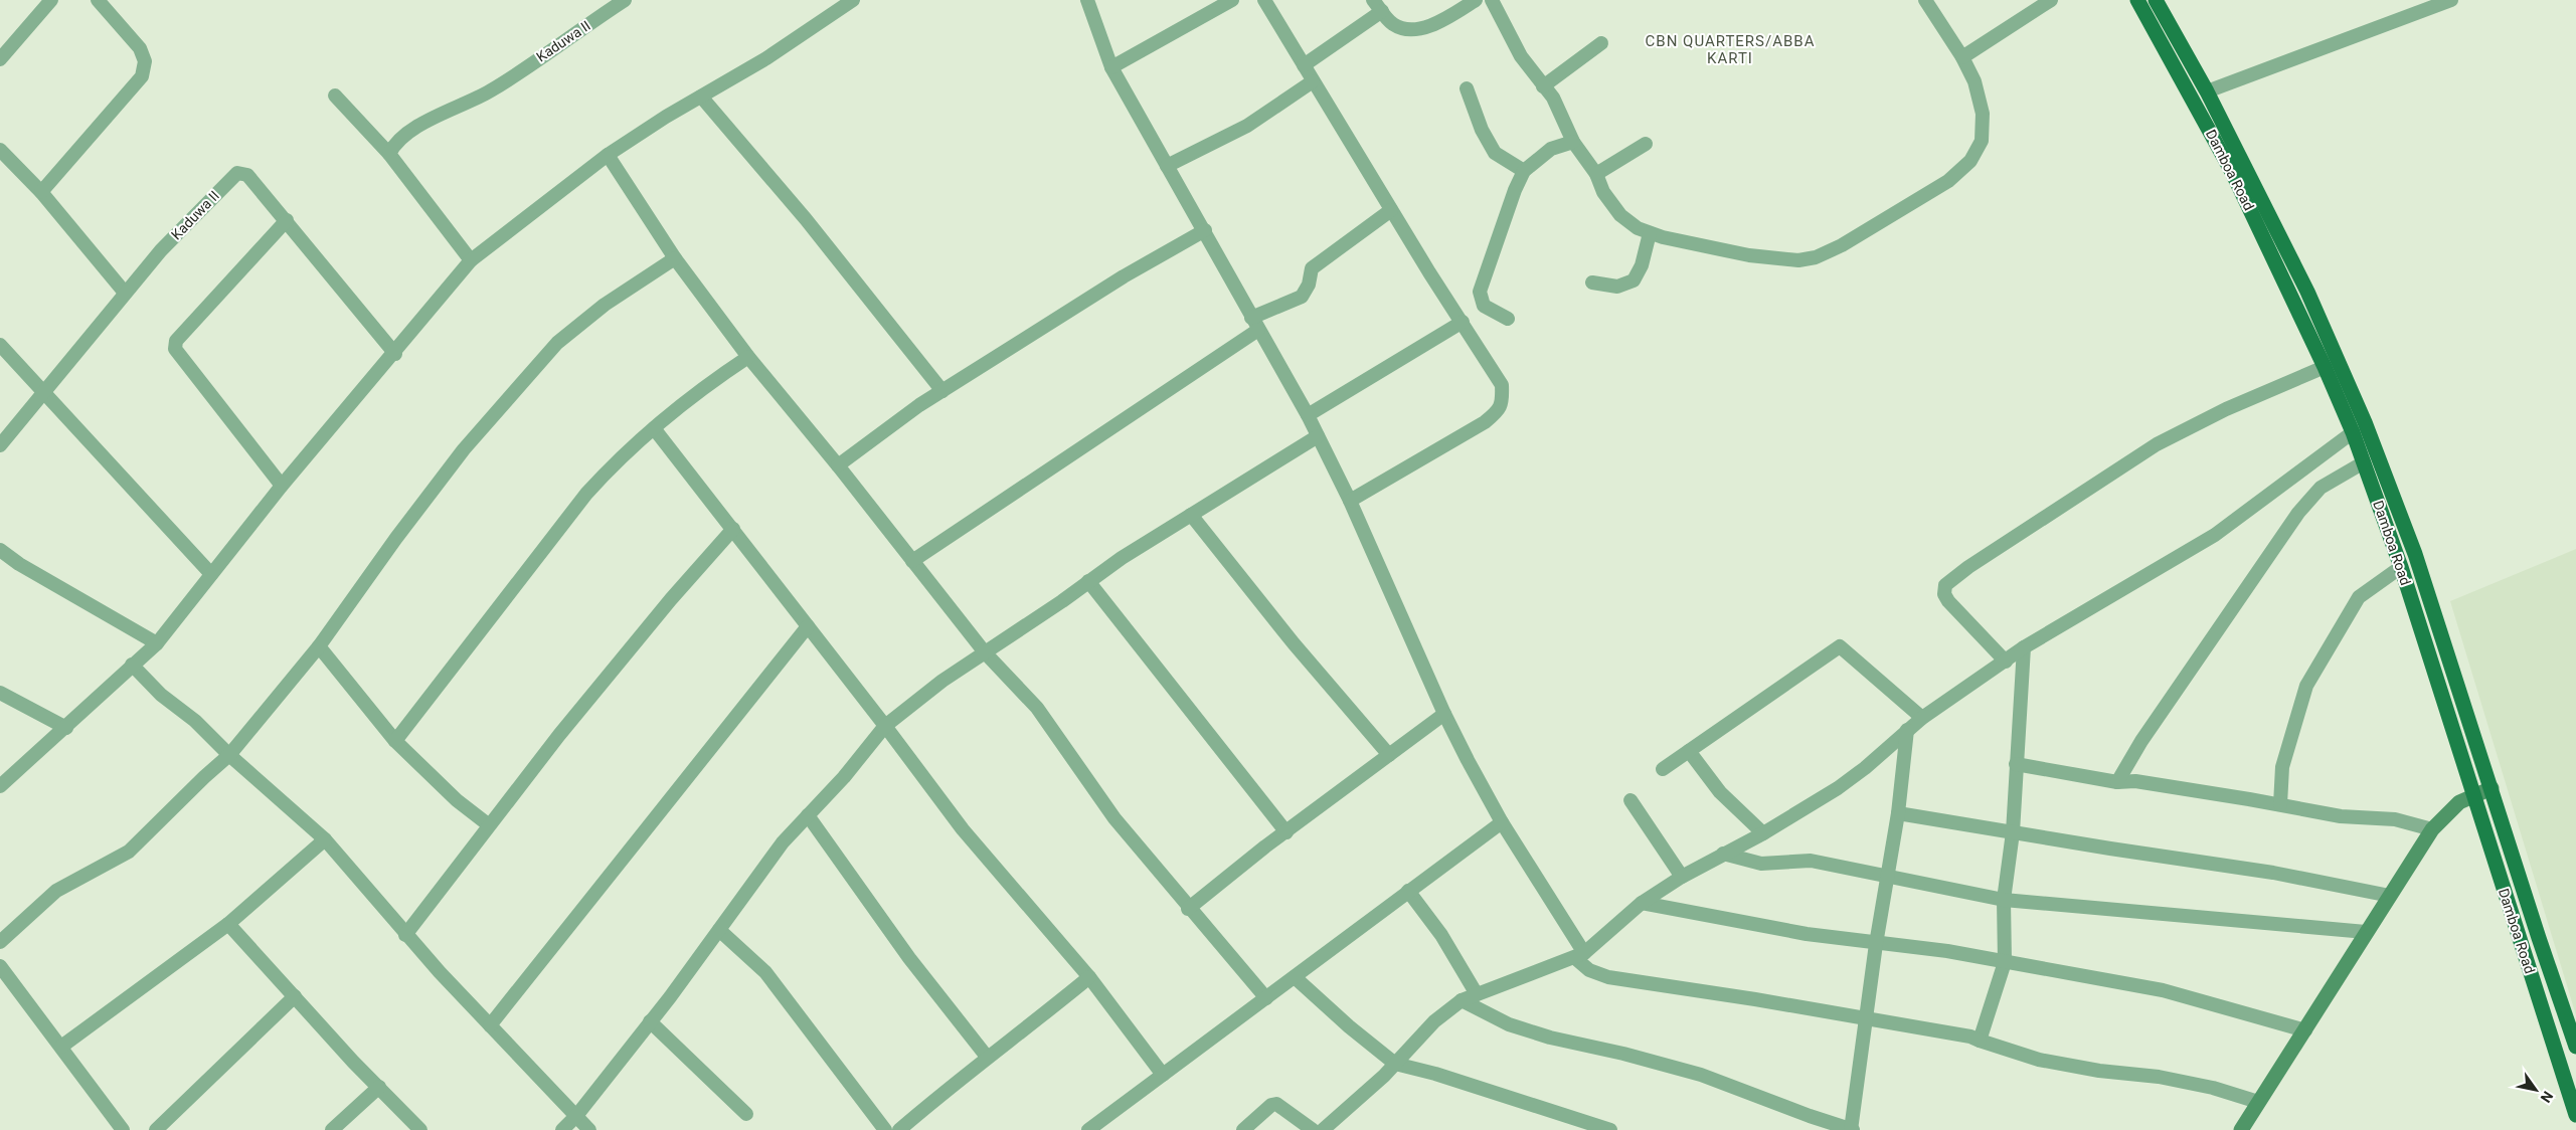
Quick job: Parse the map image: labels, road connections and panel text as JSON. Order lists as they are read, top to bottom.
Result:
{
  "streets": {
    "main road": ["Damboa Road"],
    "street": ["Kaduwa II"]
  },
  "districts": ["CBN QUARTERS/ABBA KARTI"],
  "north": "bottom right"
}
